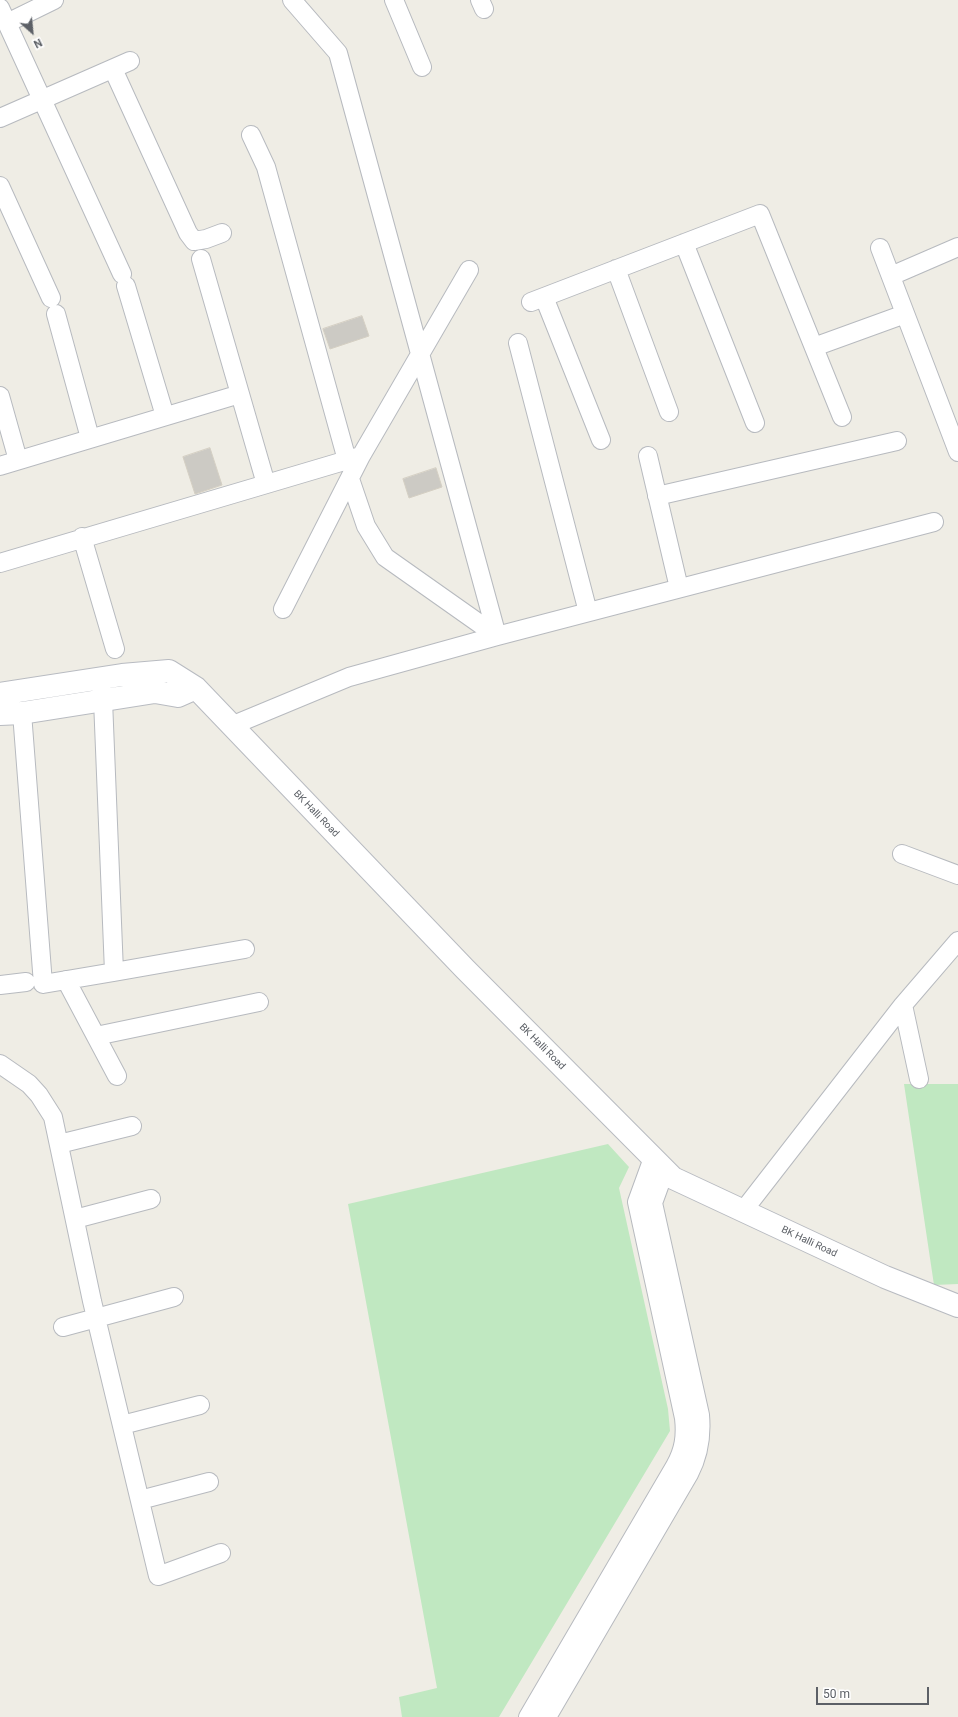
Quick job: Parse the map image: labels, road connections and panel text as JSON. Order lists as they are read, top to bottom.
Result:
{
  "streets": {
    "main road": ["BK Halli Road"]
  },
  "scale_bar": "50 m",
  "north": "bottom right"
}
